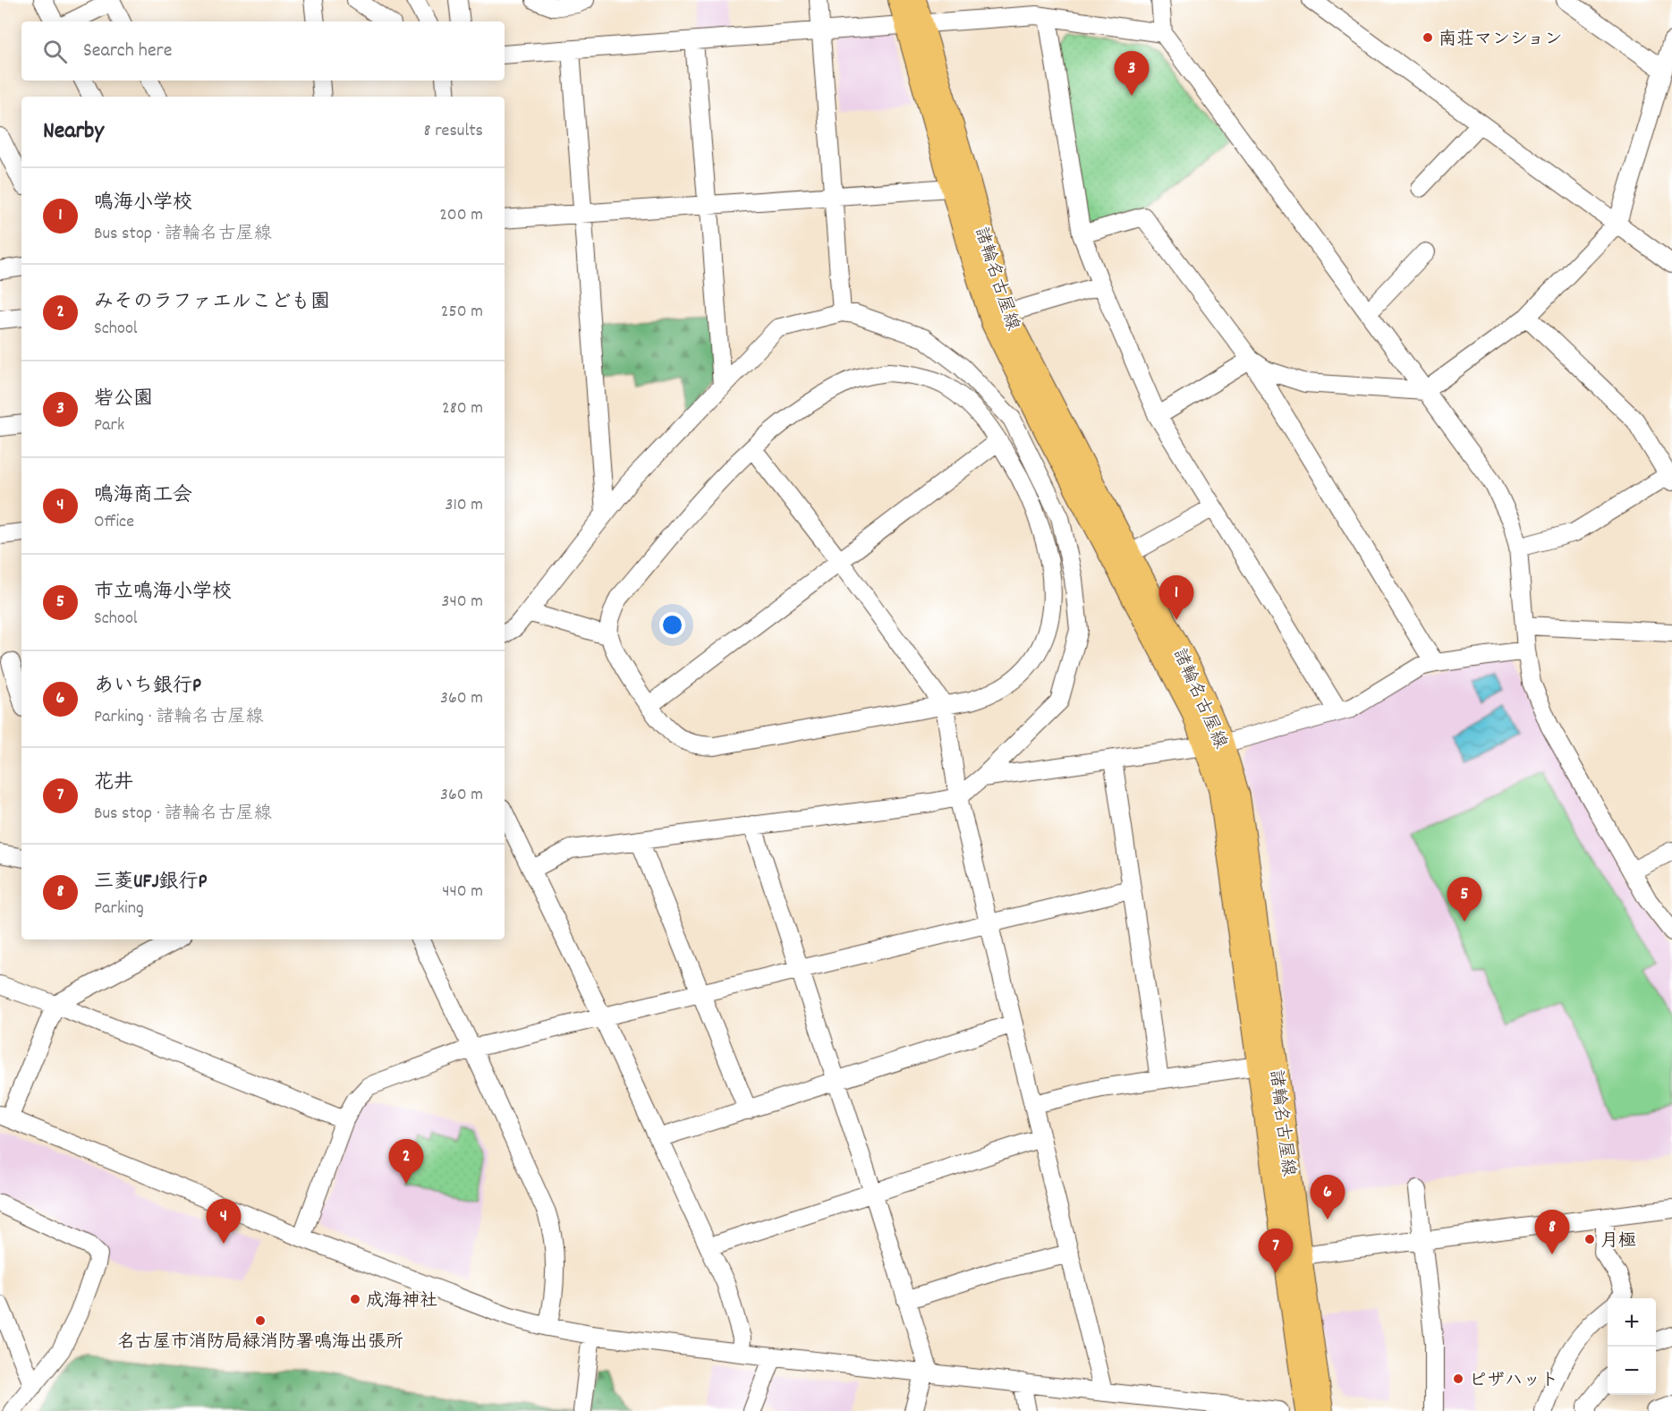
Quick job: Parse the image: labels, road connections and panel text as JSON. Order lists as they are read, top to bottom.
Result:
{
  "streets": {
    "main road": ["諸輪名古屋線"]
  },
  "places": [
    "南荘マンション",
    "月極",
    "成海神社",
    "名古屋市消防局緑消防署鳴海出張所",
    "ピザハット"
  ],
  "page": {
    "search": "Search here",
    "pins": [
      "3",
      "1",
      "5",
      "2",
      "6",
      "4",
      "8",
      "7"
    ],
    "heading": ["Nearby", "8 results"],
    "list": [
      {
        "mark": "1",
        "name": "鳴海小学校",
        "note": "Bus stop · 諸輪名古屋線",
        "value": "200 m"
      },
      {
        "mark": "2",
        "name": "みそのラファエルこども園",
        "note": "School",
        "value": "250 m"
      },
      {
        "mark": "3",
        "name": "砦公園",
        "note": "Park",
        "value": "280 m"
      },
      {
        "mark": "4",
        "name": "鳴海商工会",
        "note": "Office",
        "value": "310 m"
      },
      {
        "mark": "5",
        "name": "市立鳴海小学校",
        "note": "School",
        "value": "340 m"
      },
      {
        "mark": "6",
        "name": "あいち銀行P",
        "note": "Parking · 諸輪名古屋線",
        "value": "360 m"
      },
      {
        "mark": "7",
        "name": "花井",
        "note": "Bus stop · 諸輪名古屋線",
        "value": "360 m"
      },
      {
        "mark": "8",
        "name": "三菱UFJ銀行P",
        "note": "Parking",
        "value": "440 m"
      }
    ],
    "map_buttons": ["+", "−"]
  }
}
